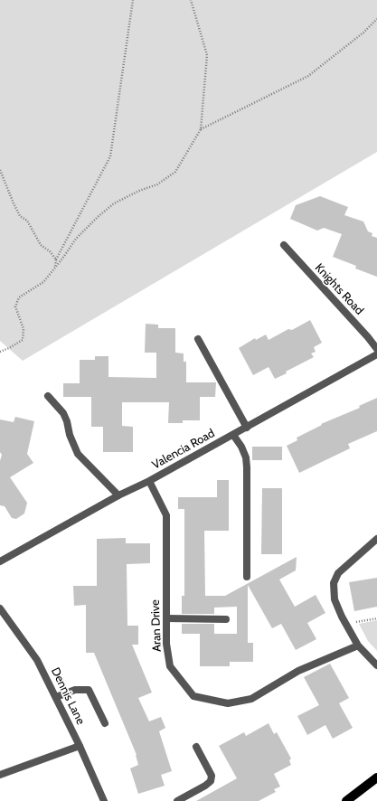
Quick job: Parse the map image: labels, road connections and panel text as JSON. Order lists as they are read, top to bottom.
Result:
{
  "streets": {
    "street": [
      "Knights Road",
      "Valencia Road",
      "Aran Drive",
      "Dennis Lane"
    ]
  },
  "crossings": [
    ["Valencia Road", "Aran Drive"]
  ]
}
